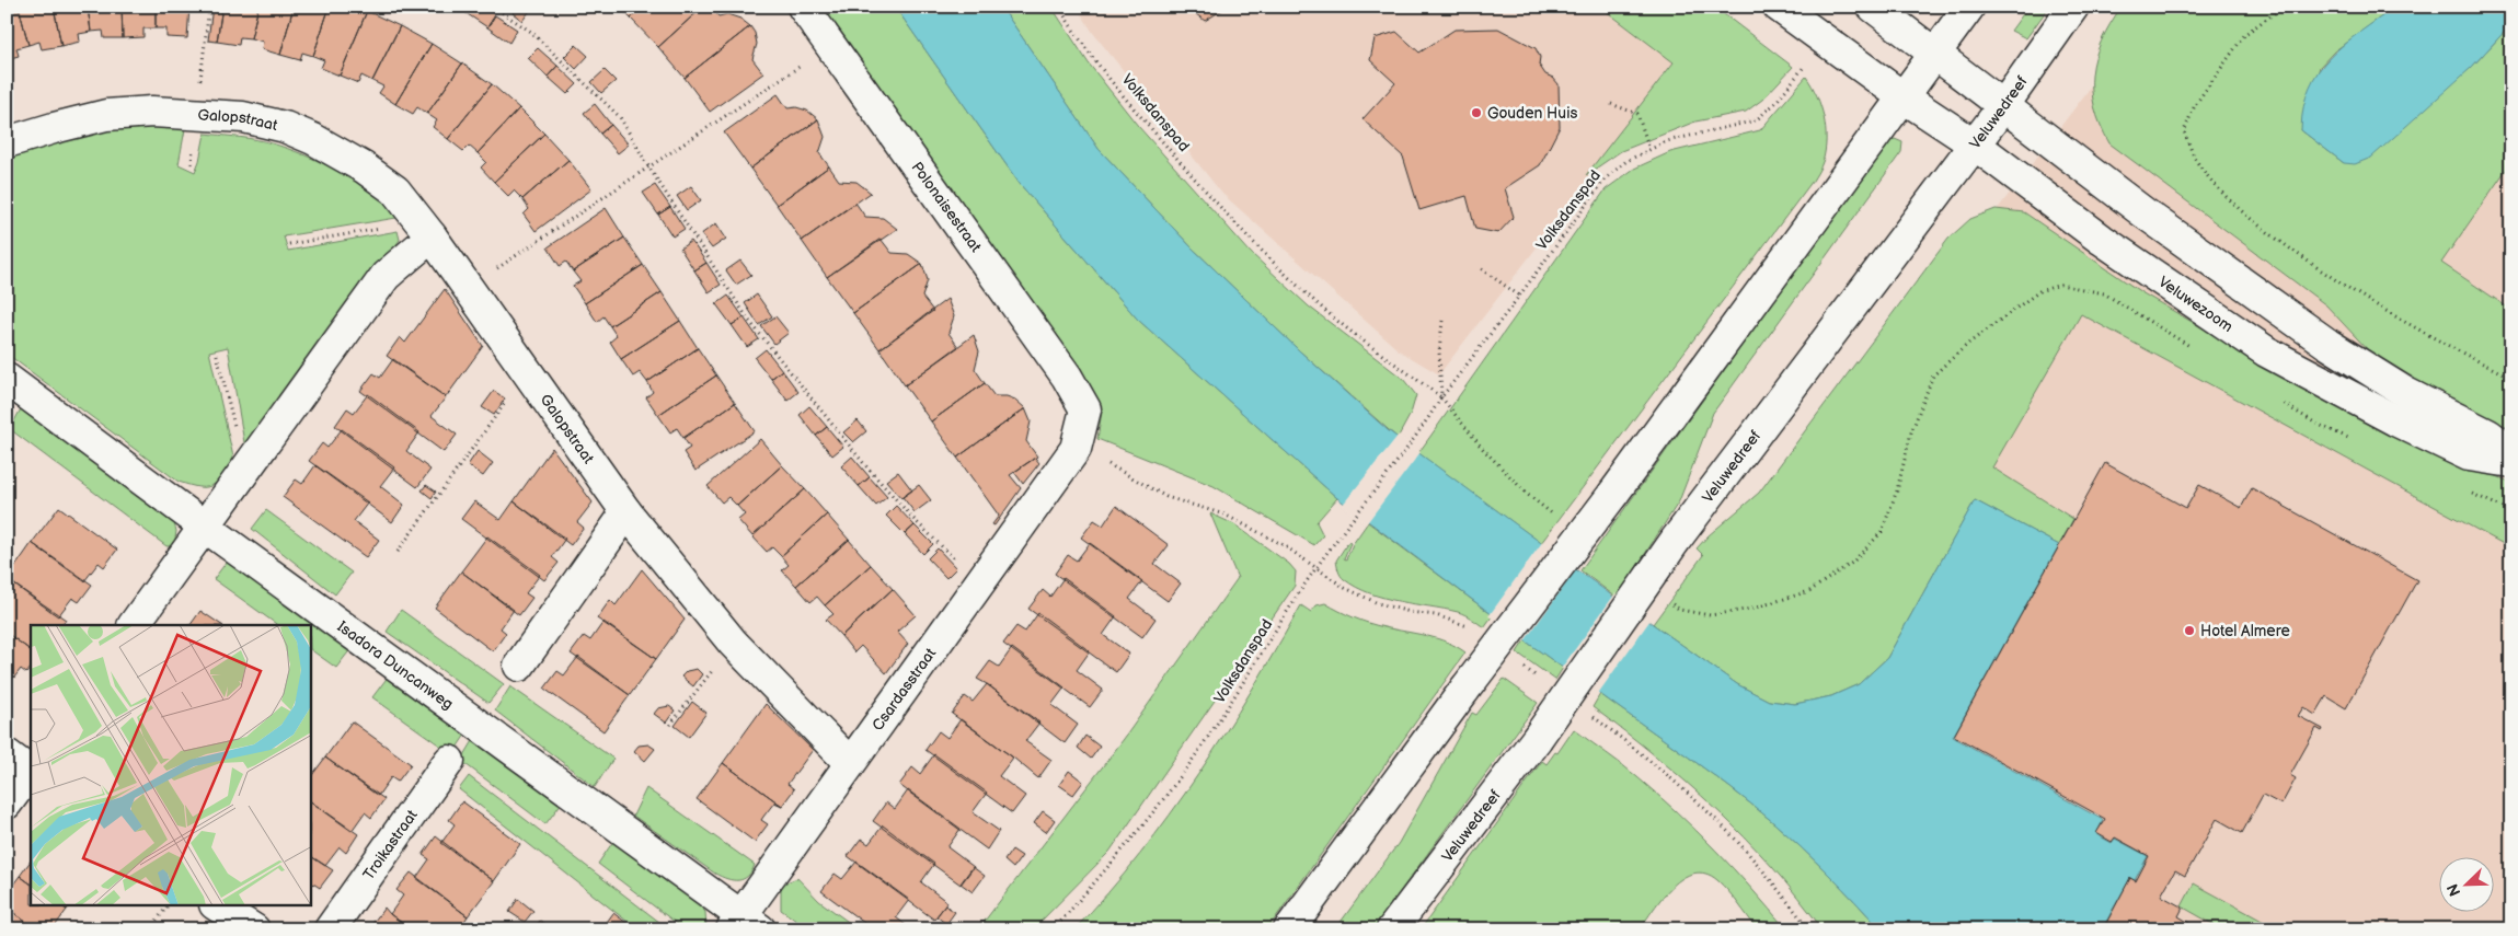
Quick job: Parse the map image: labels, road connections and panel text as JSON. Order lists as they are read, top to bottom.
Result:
{
  "streets": {
    "street": [
      "Veluwedreef",
      "Galopstraat",
      "Polonaisestraat",
      "Veluwezoom",
      "Isadora Duncanweg",
      "Csardasstraat",
      "Troikastraat"
    ],
    "path": ["Volksdanspad"]
  },
  "crossings": [
    ["Volksdanspad", "Veluwezoom"],
    ["Veluwedreef", "Veluwezoom"],
    ["Galopstraat", "Csardasstraat"],
    ["Polonaisestraat", "Csardasstraat"],
    ["Isadora Duncanweg", "Csardasstraat"]
  ],
  "places": ["Gouden Huis", "Hotel Almere"],
  "north": "bottom left"
}
